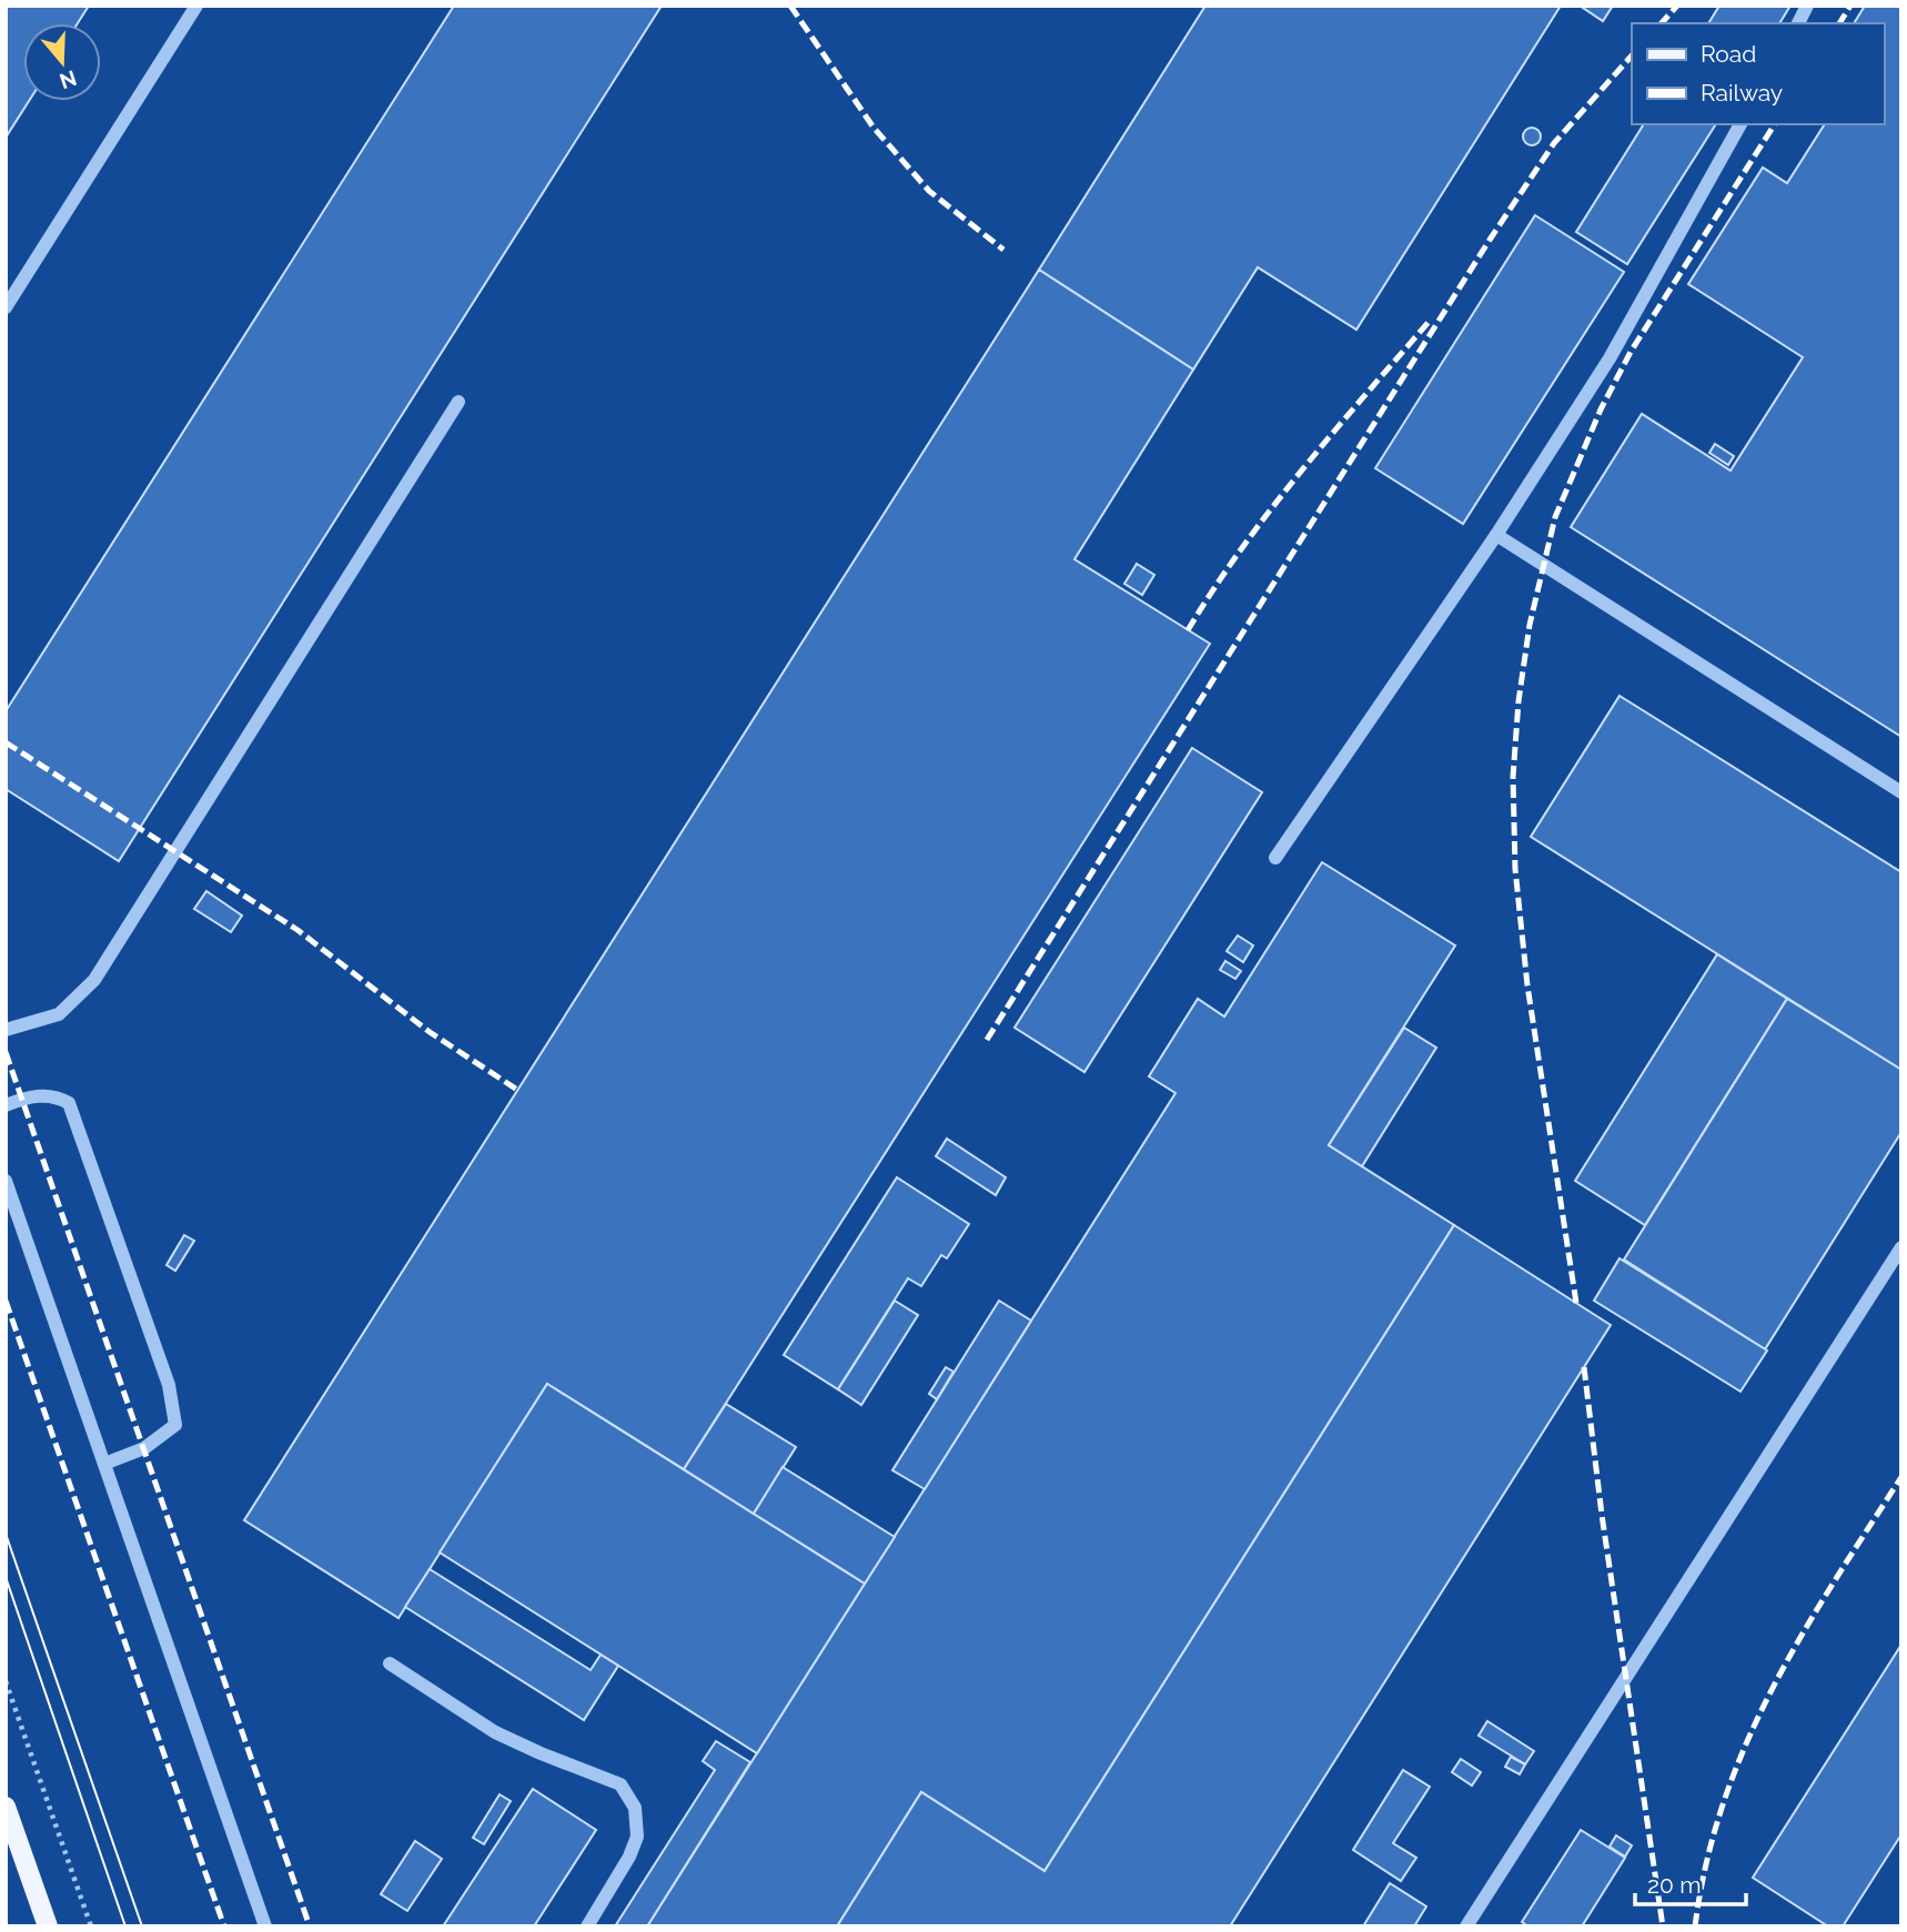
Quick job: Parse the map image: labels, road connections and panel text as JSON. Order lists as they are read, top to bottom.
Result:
{
  "legend": ["Road", "Railway"],
  "scale_bar": "20 m",
  "north": "bottom"
}
